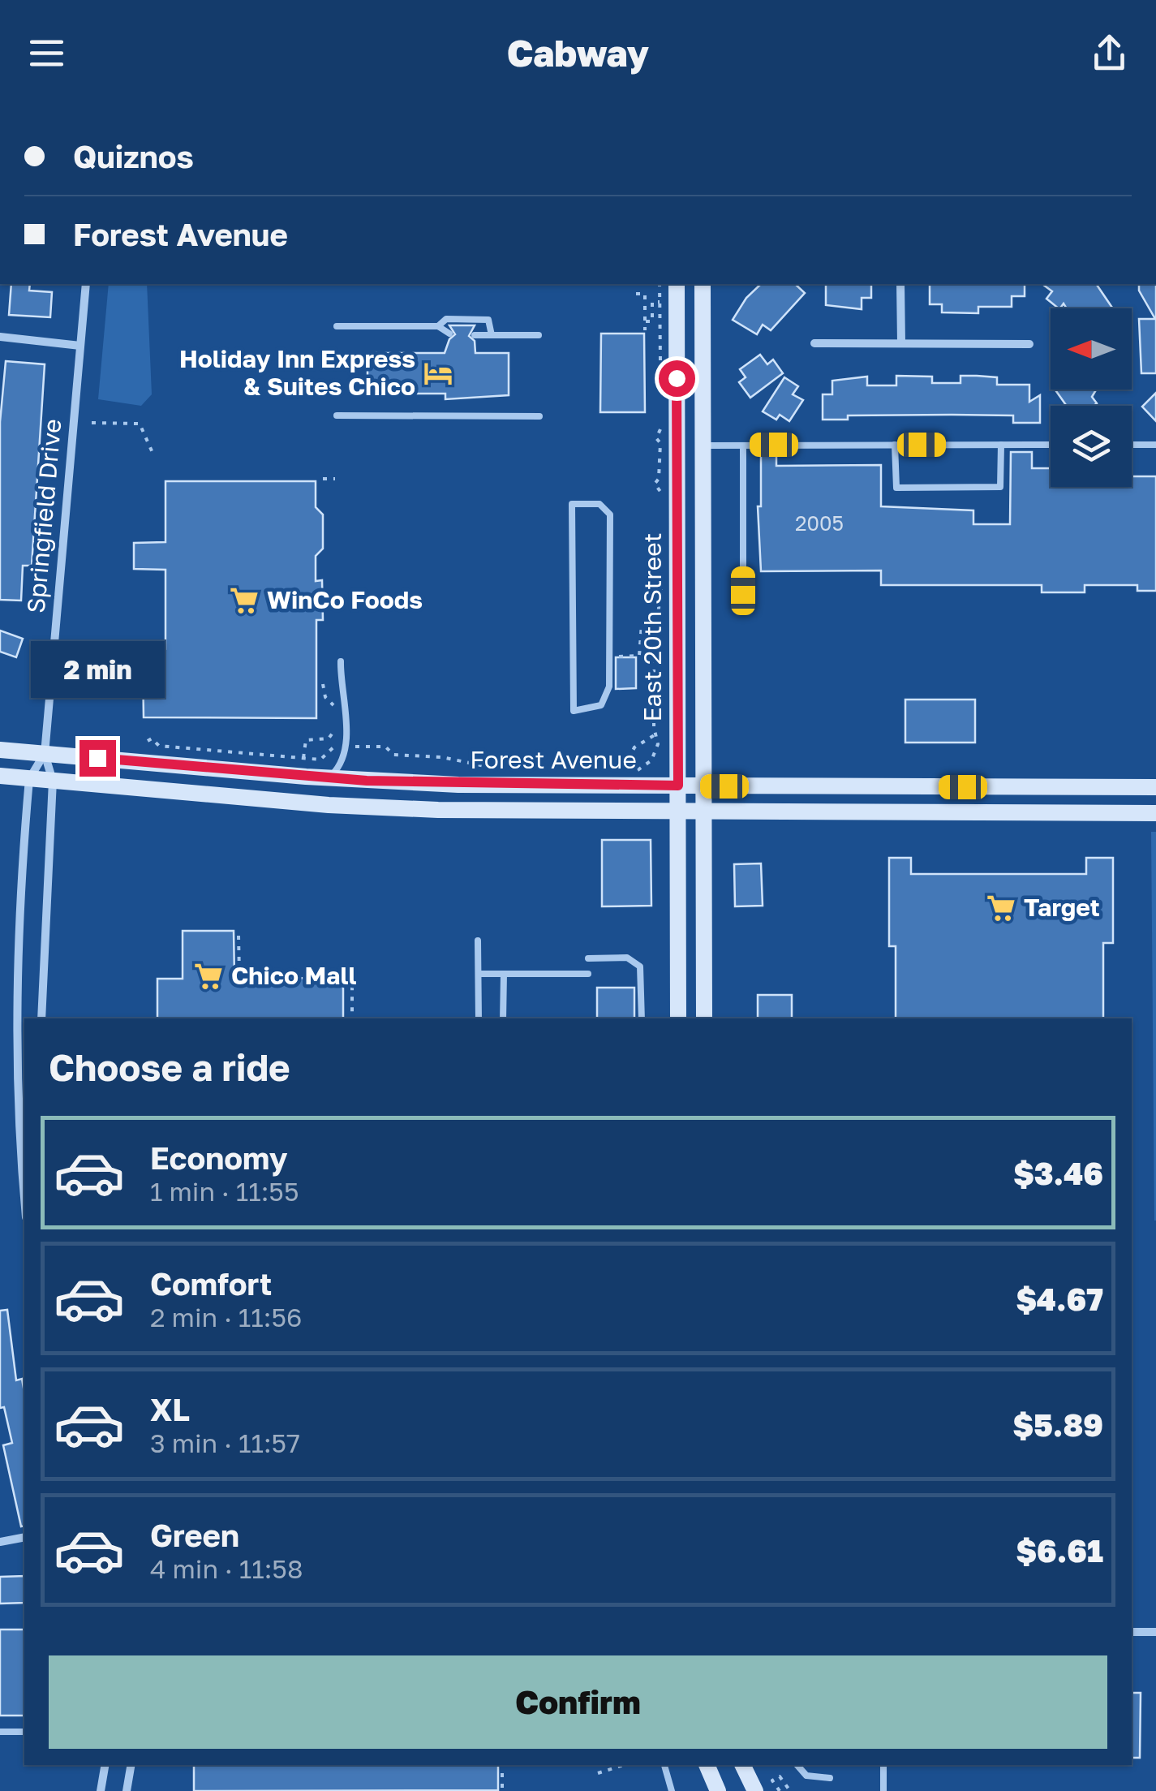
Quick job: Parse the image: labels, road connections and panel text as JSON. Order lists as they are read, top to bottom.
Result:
{
  "streets": {
    "street": ["Springfield Drive", "East 20th Street", "Forest Avenue"]
  },
  "crossings": [
    ["Springfield Drive", "Forest Avenue"],
    ["East 20th Street", "Forest Avenue"]
  ],
  "places": {
    "hotel": ["Holiday Inn Express & Suites Chico"],
    "supermarket": ["WinCo Foods", "Target", "Chico Mall"]
  },
  "house_numbers": ["2005"],
  "north": "left",
  "page": {
    "header": "Cabway",
    "banner": ["Quiznos", "Forest Avenue"],
    "bubble": "2 min",
    "heading": "Choose a ride",
    "list": [
      {
        "name": "Economy",
        "note": "1 min · 11:55",
        "value": "$3.46"
      },
      {
        "name": "Comfort",
        "note": "2 min · 11:56",
        "value": "$4.67"
      },
      {
        "name": "XL",
        "note": "3 min · 11:57",
        "value": "$5.89"
      },
      {
        "name": "Green",
        "note": "4 min · 11:58",
        "value": "$6.61"
      }
    ],
    "buttons": "Confirm"
  }
}
